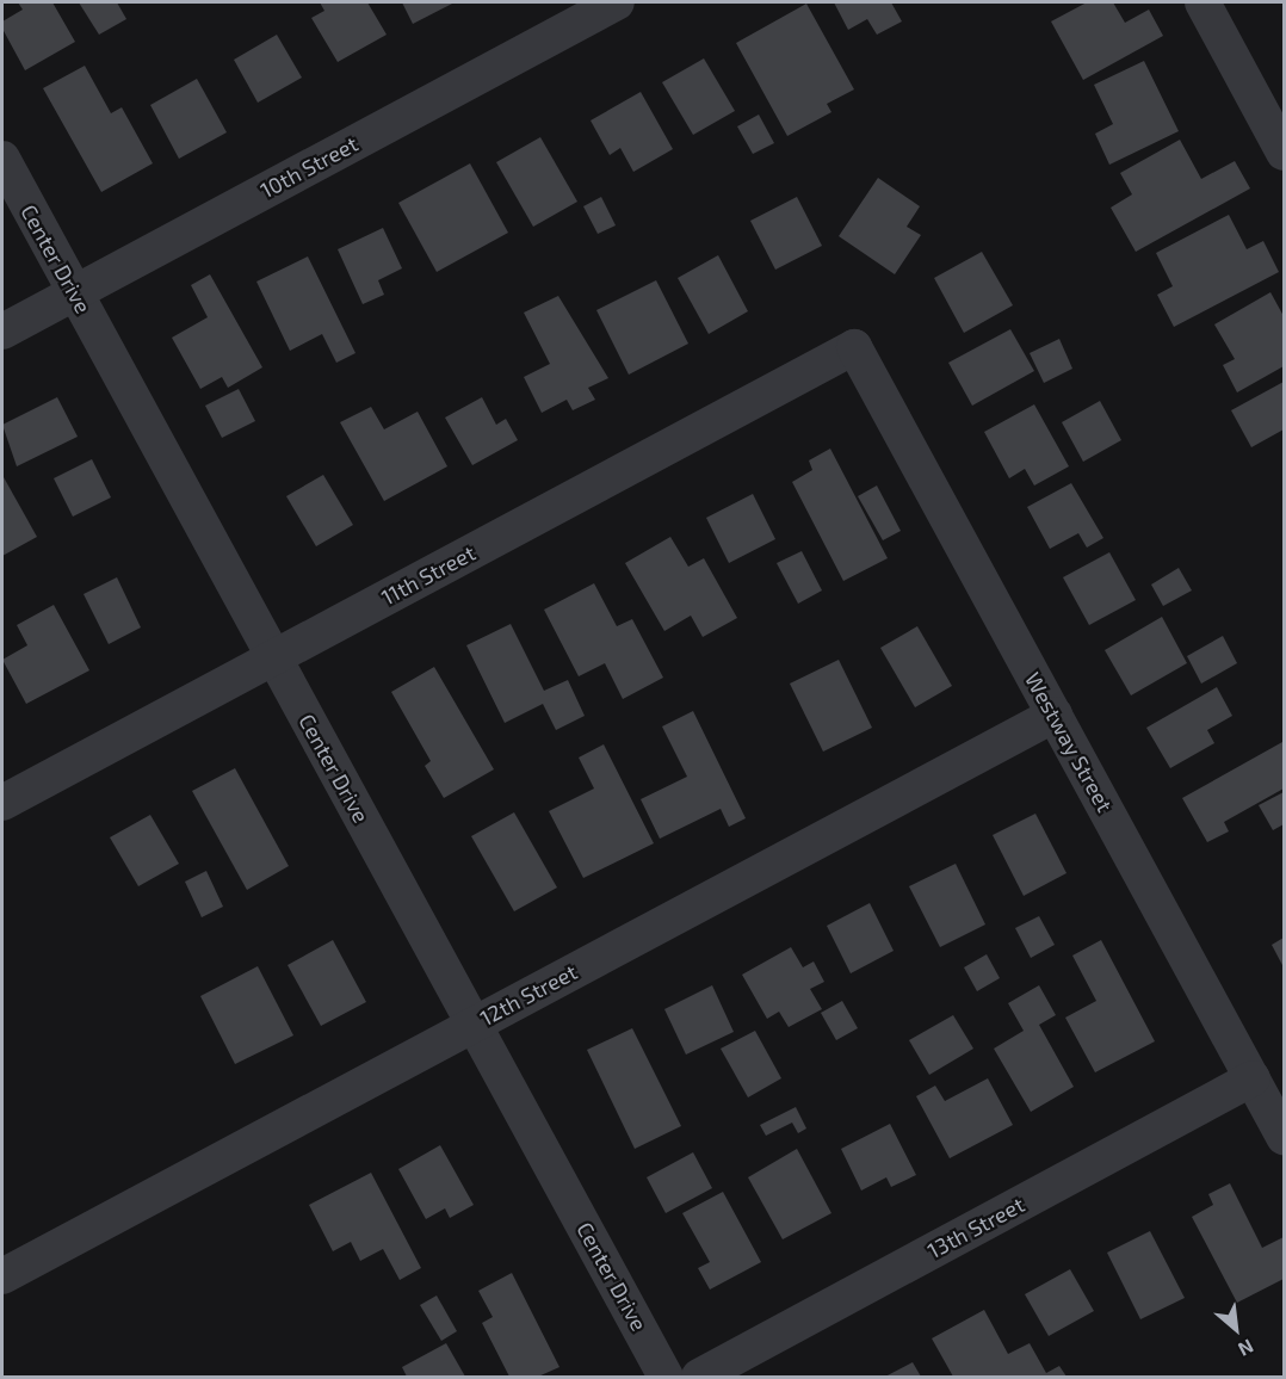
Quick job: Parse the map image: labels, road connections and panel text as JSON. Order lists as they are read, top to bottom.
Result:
{
  "streets": {
    "street": [
      "10th Street",
      "Center Drive",
      "11th Street",
      "Westway Street",
      "12th Street",
      "13th Street"
    ]
  },
  "crossings": [
    ["10th Street", "Center Drive"],
    ["Center Drive", "11th Street"],
    ["Center Drive", "12th Street"],
    ["11th Street", "Westway Street"],
    ["Westway Street", "12th Street"],
    ["Westway Street", "13th Street"]
  ],
  "north": "bottom right"
}
